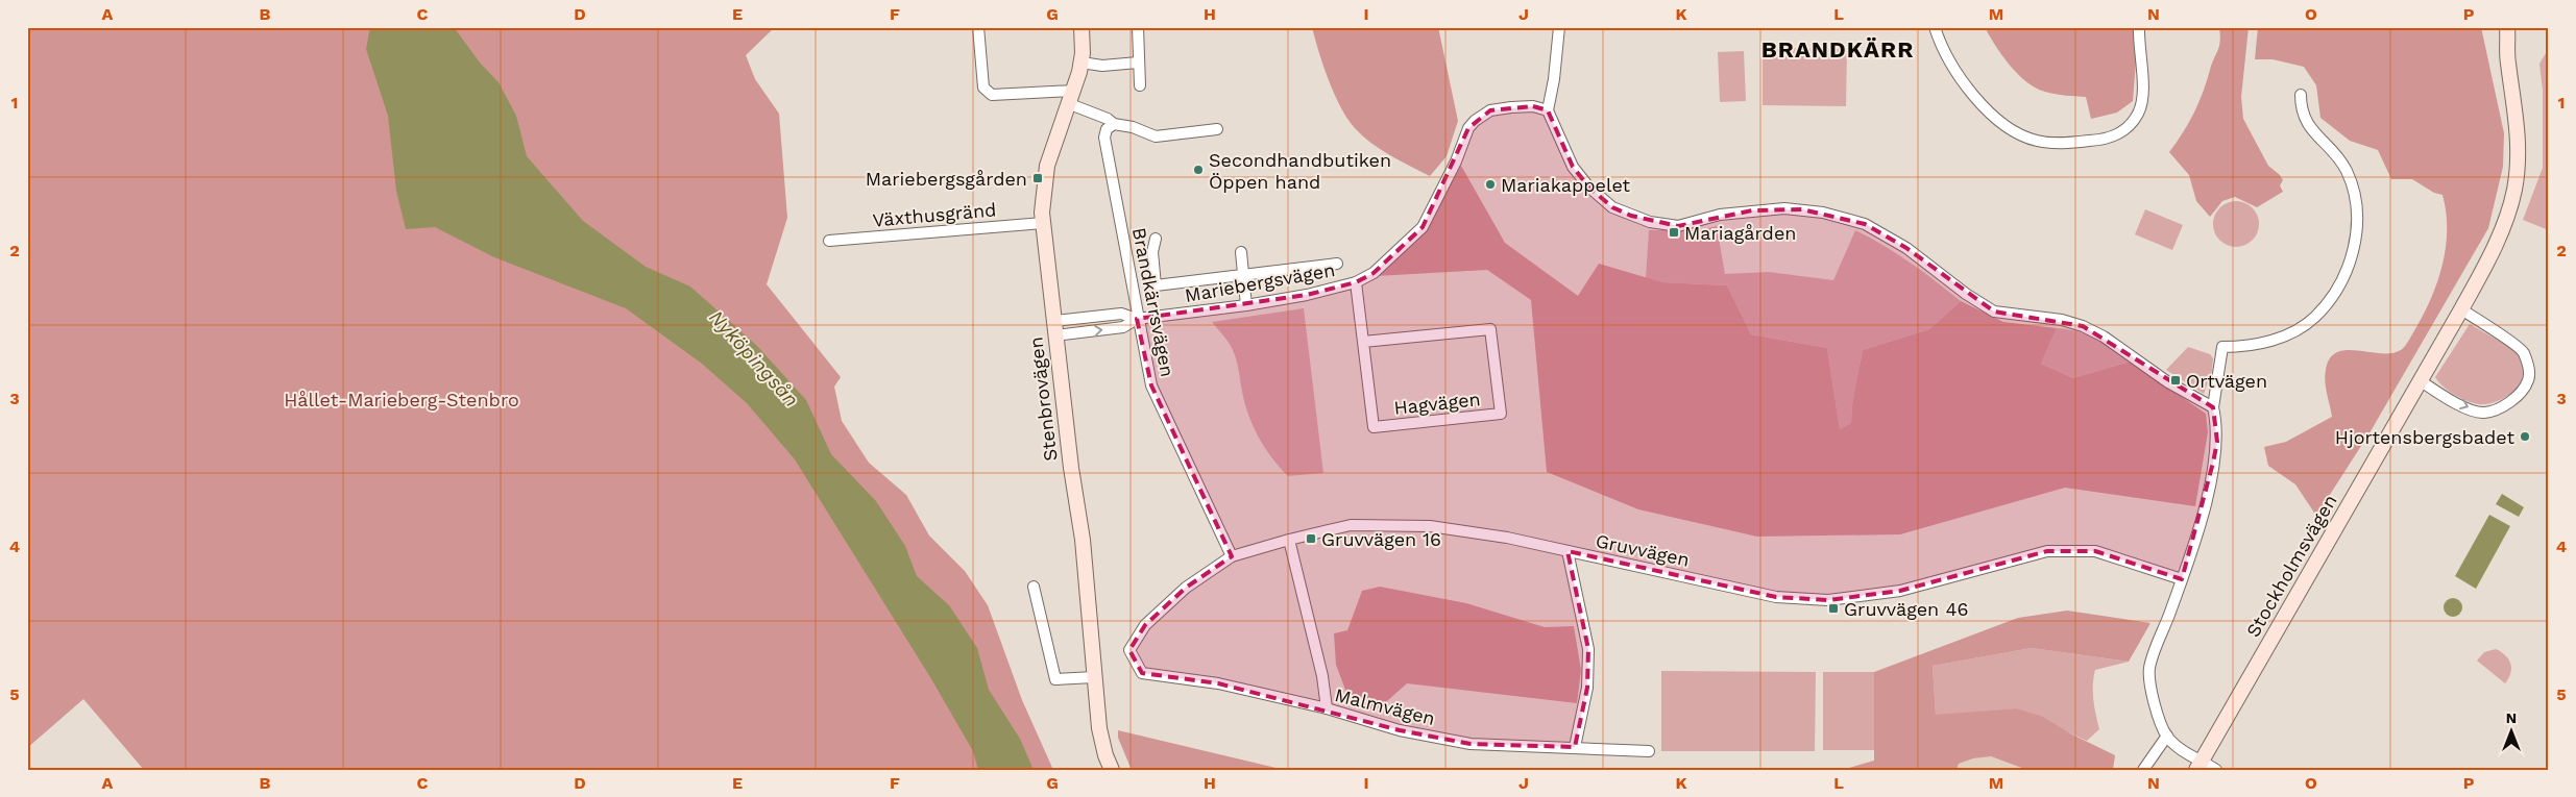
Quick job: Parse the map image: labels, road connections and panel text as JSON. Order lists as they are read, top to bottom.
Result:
{
  "streets": {
    "street": [
      "Växthusgränd",
      "Mariebergsvägen",
      "Brandkärrsvägen",
      "Stenbrovägen",
      "Hagvägen",
      "Gruvvägen",
      "Stockholmsvägen",
      "Malmvägen"
    ]
  },
  "crossings": [
    ["Växthusgränd", "Stenbrovägen"],
    ["Mariebergsvägen", "Brandkärrsvägen"],
    ["Mariebergsvägen", "Stenbrovägen"],
    ["Mariebergsvägen", "Hagvägen"],
    ["Brandkärrsvägen", "Gruvvägen"],
    ["Gruvvägen", "Malmvägen"]
  ],
  "districts": ["BRANDKÄRR"],
  "water": ["Nyköpingsån"],
  "parks": ["Hållet-Marieberg-Stenbro"],
  "places": {
    "other": ["Secondhandbutiken Öppen hand", "Mariakappelet", "Hjortensbergsbadet"],
    "transit": [
      "Mariebergsgården",
      "Mariagården",
      "Ortvägen",
      "Gruvvägen 16",
      "Gruvvägen 46"
    ]
  },
  "north": "top",
  "grid": {
    "columns": [
      "A",
      "B",
      "C",
      "D",
      "E",
      "F",
      "G",
      "H",
      "I",
      "J",
      "K",
      "L",
      "M",
      "N",
      "O",
      "P"
    ],
    "rows": [
      "1",
      "2",
      "3",
      "4",
      "5"
    ]
  }
}
